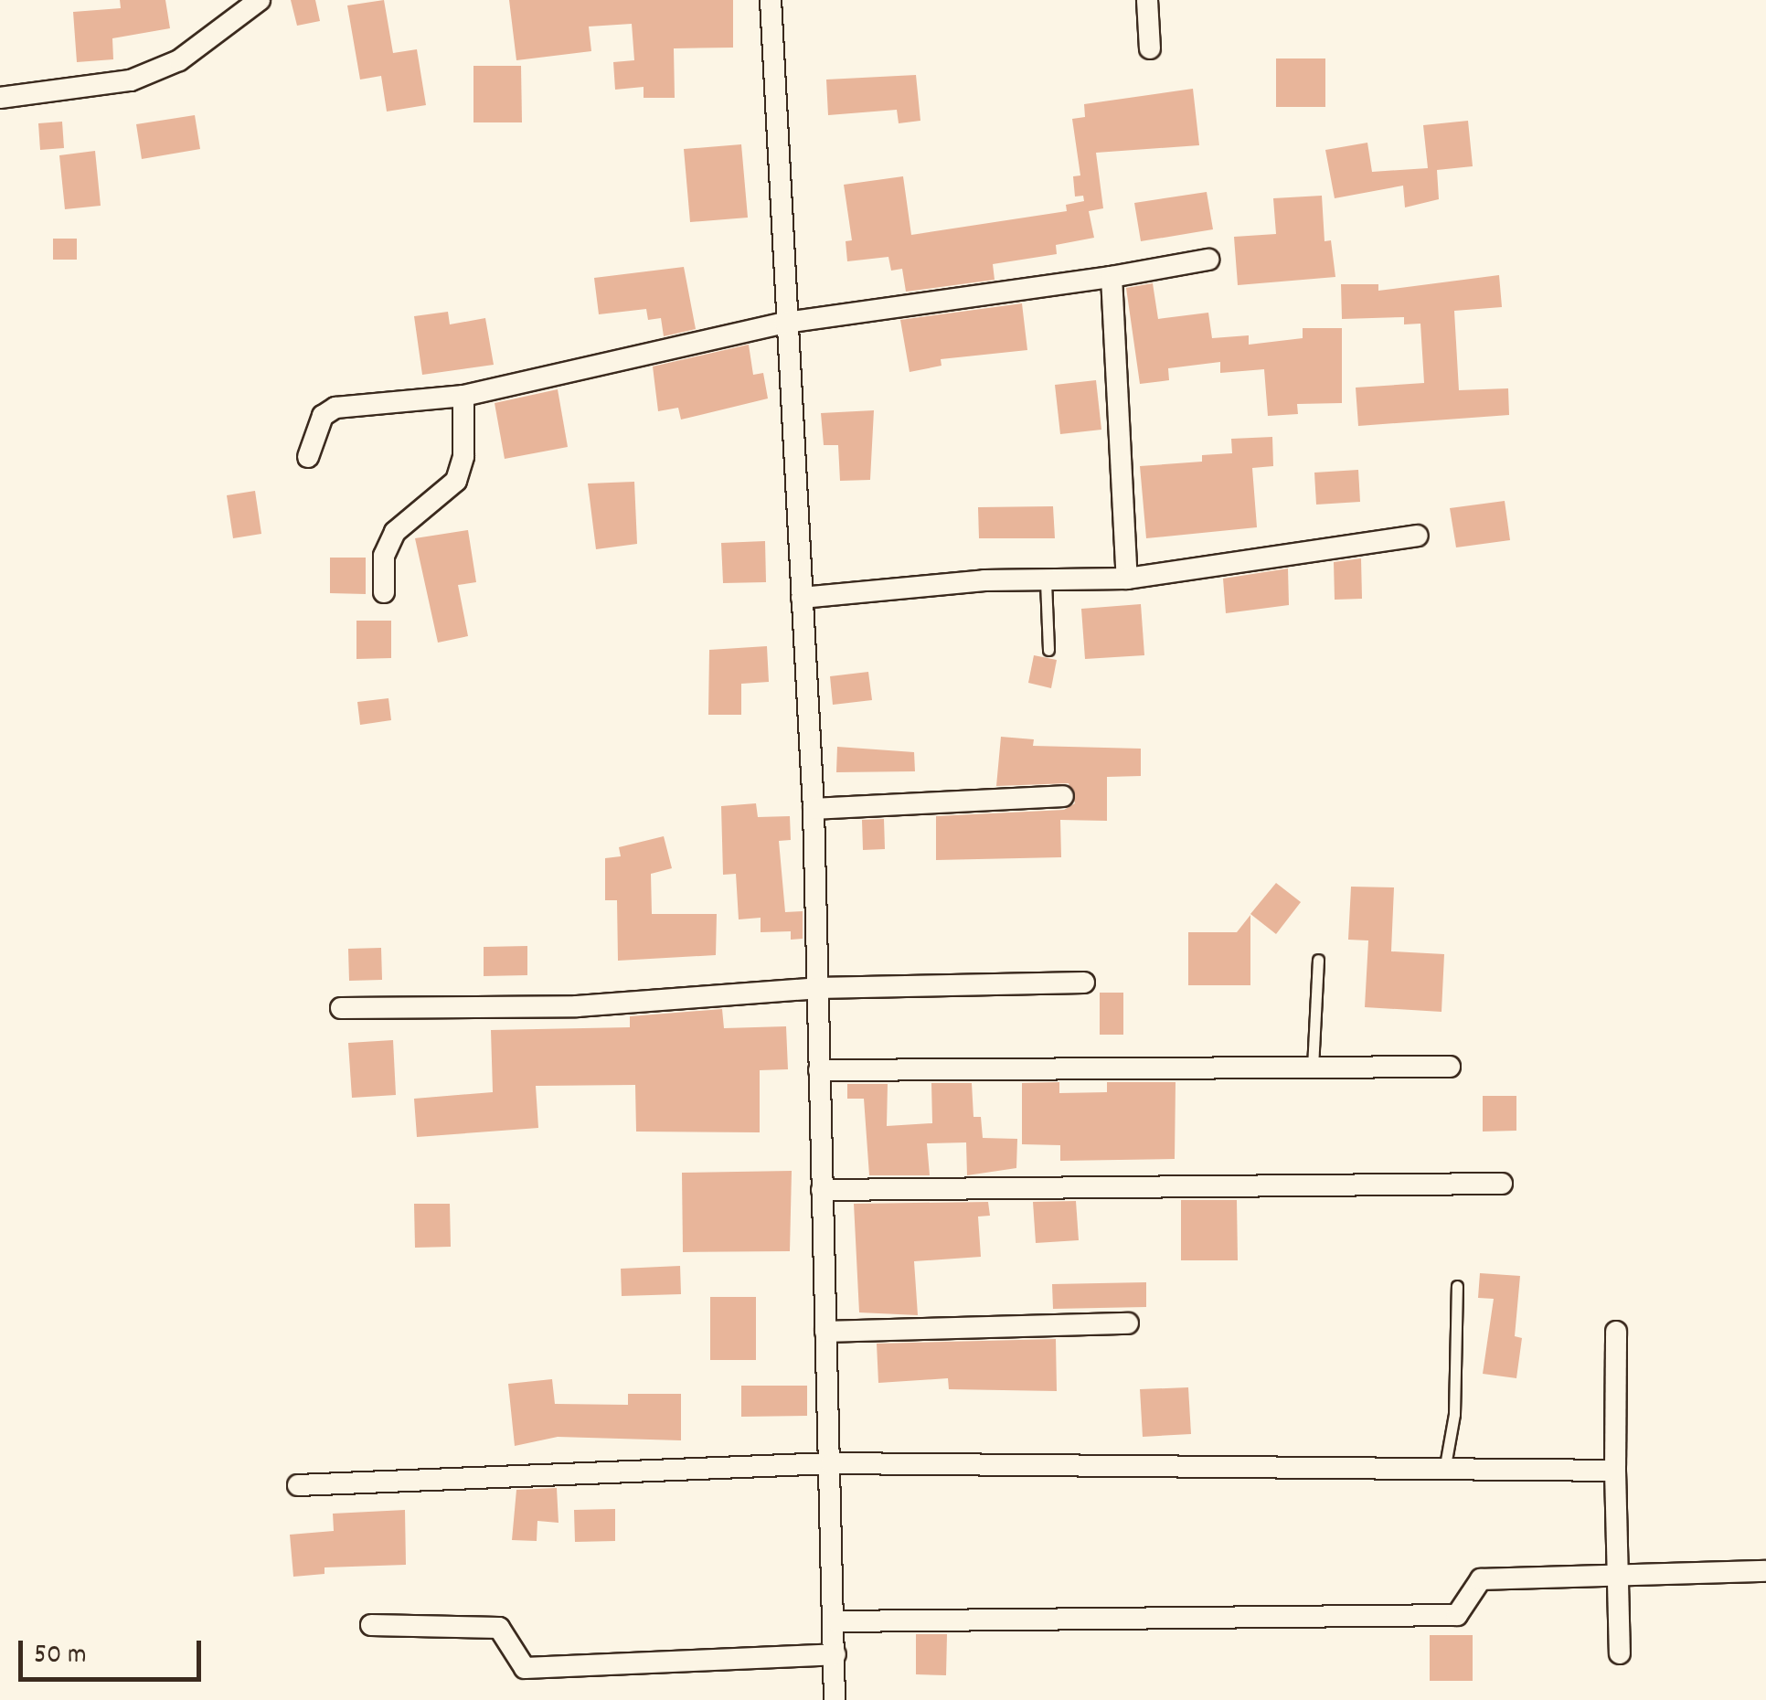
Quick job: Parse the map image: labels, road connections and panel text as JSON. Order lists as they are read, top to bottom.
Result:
{
  "scale_bar": "50 m"
}
